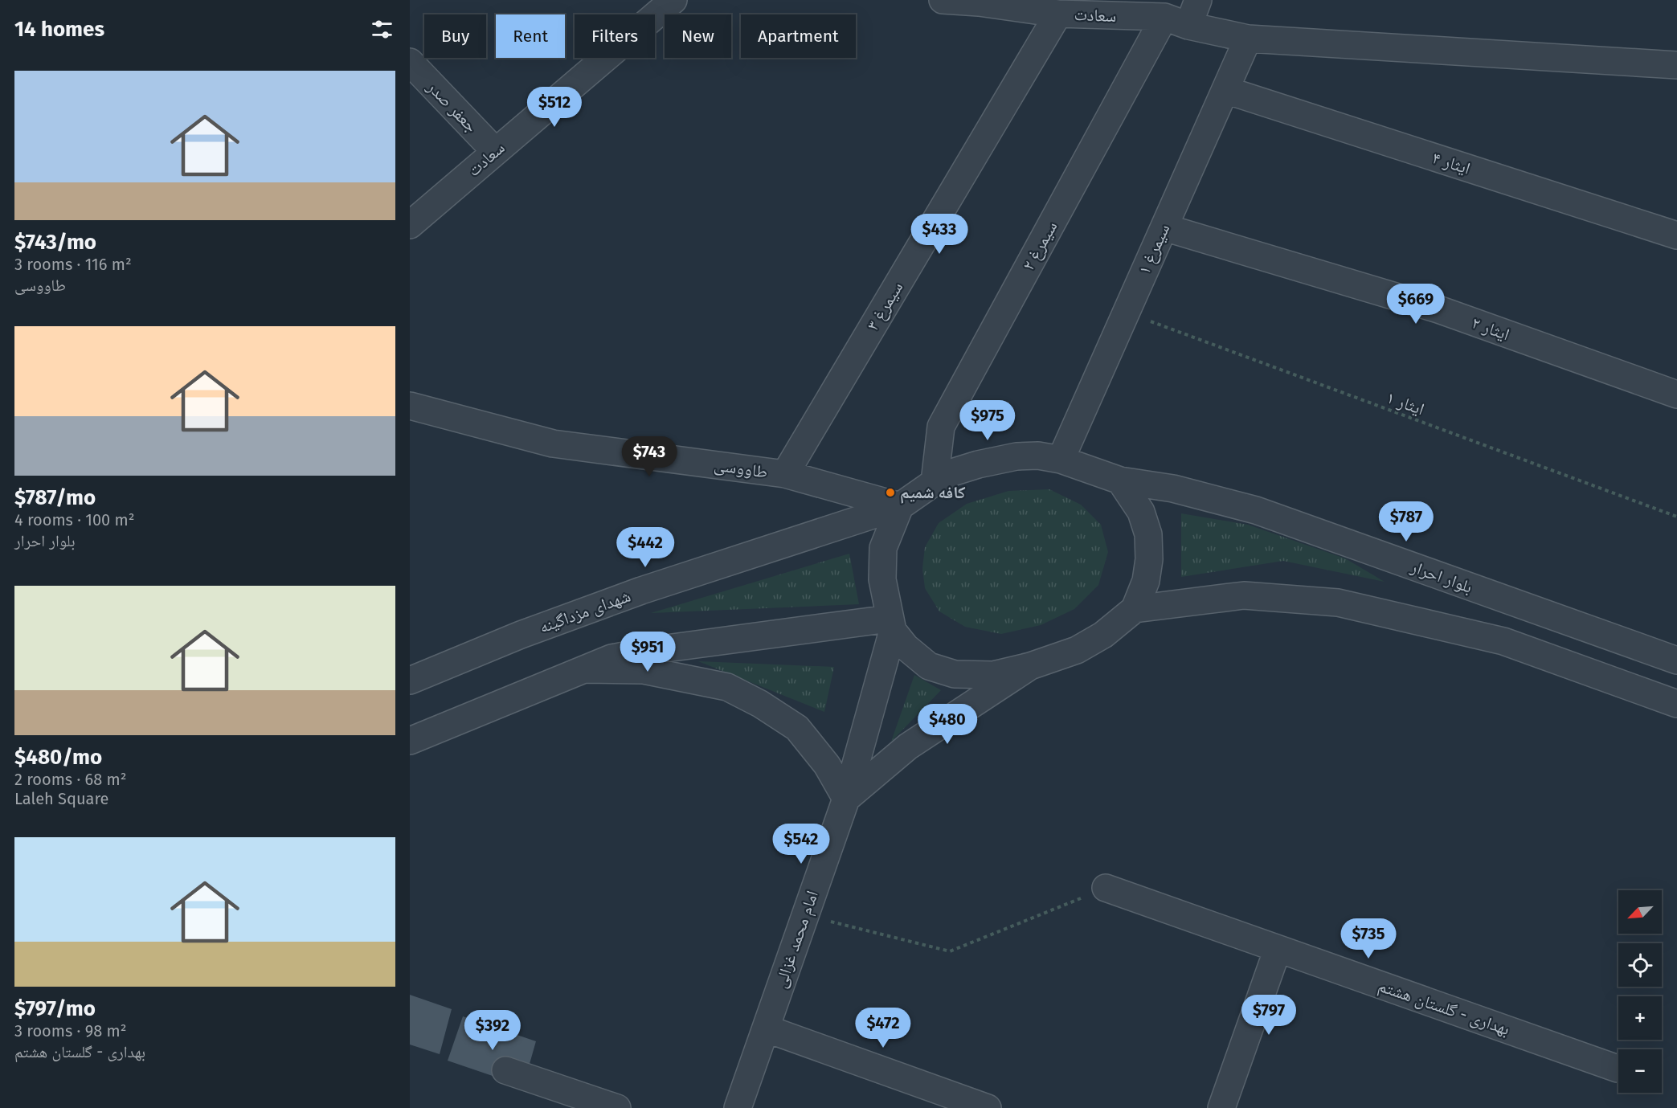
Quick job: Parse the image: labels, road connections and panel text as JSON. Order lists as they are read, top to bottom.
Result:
{
  "streets": {
    "street": [
      "سعادت",
      "جعفر صدر",
      "ایثار ۴",
      "سیمرغ ۲",
      "سیمرغ ۱",
      "سیمرغ ۳",
      "ایثار ۲",
      "طاووسی",
      "بلوار احرار",
      "شهدای مزداگینه",
      "امام محمد غزالی",
      "بهداری - گلستان هشتم"
    ],
    "path": ["ایثار ۱"]
  },
  "crossings": [
    ["سعادت", "جعفر صدر"],
    ["سعادت", "سیمرغ ۲"],
    ["سعادت", "سیمرغ ۱"],
    ["سعادت", "سیمرغ ۳"],
    ["ایثار ۴", "سیمرغ ۱"],
    ["سیمرغ ۲", "شهدای مزداگینه"],
    ["سیمرغ ۱", "ایثار ۲"],
    ["سیمرغ ۱", "ایثار ۱"],
    ["سیمرغ ۱", "بلوار احرار"],
    ["سیمرغ ۱", "شهدای مزداگینه"],
    ["سیمرغ ۳", "طاووسی"],
    ["طاووسی", "شهدای مزداگینه"],
    ["بلوار احرار", "شهدای مزداگینه"]
  ],
  "places": ["کافه شمیم"],
  "north": "bottom left",
  "page": {
    "heading": "14 homes",
    "chip": [
      "Buy",
      "Rent",
      "Filters",
      "New",
      "Apartment"
    ],
    "list": [
      {
        "name": "$743/mo",
        "note": "3 rooms · 116 m² · طاووسی"
      },
      {
        "name": "$787/mo",
        "note": "4 rooms · 100 m² · بلوار احرار"
      },
      {
        "name": "$480/mo",
        "note": "2 rooms · 68 m² · Laleh Square"
      },
      {
        "name": "$797/mo",
        "note": "3 rooms · 98 m² · بهداری - گلستان هشتم"
      }
    ],
    "price": [
      "$512",
      "$433",
      "$669",
      "$975",
      "$743",
      "$787",
      "$442",
      "$951",
      "$480",
      "$542",
      "$735",
      "$797",
      "$472",
      "$392"
    ],
    "map_buttons": ["+", "−"]
  }
}
